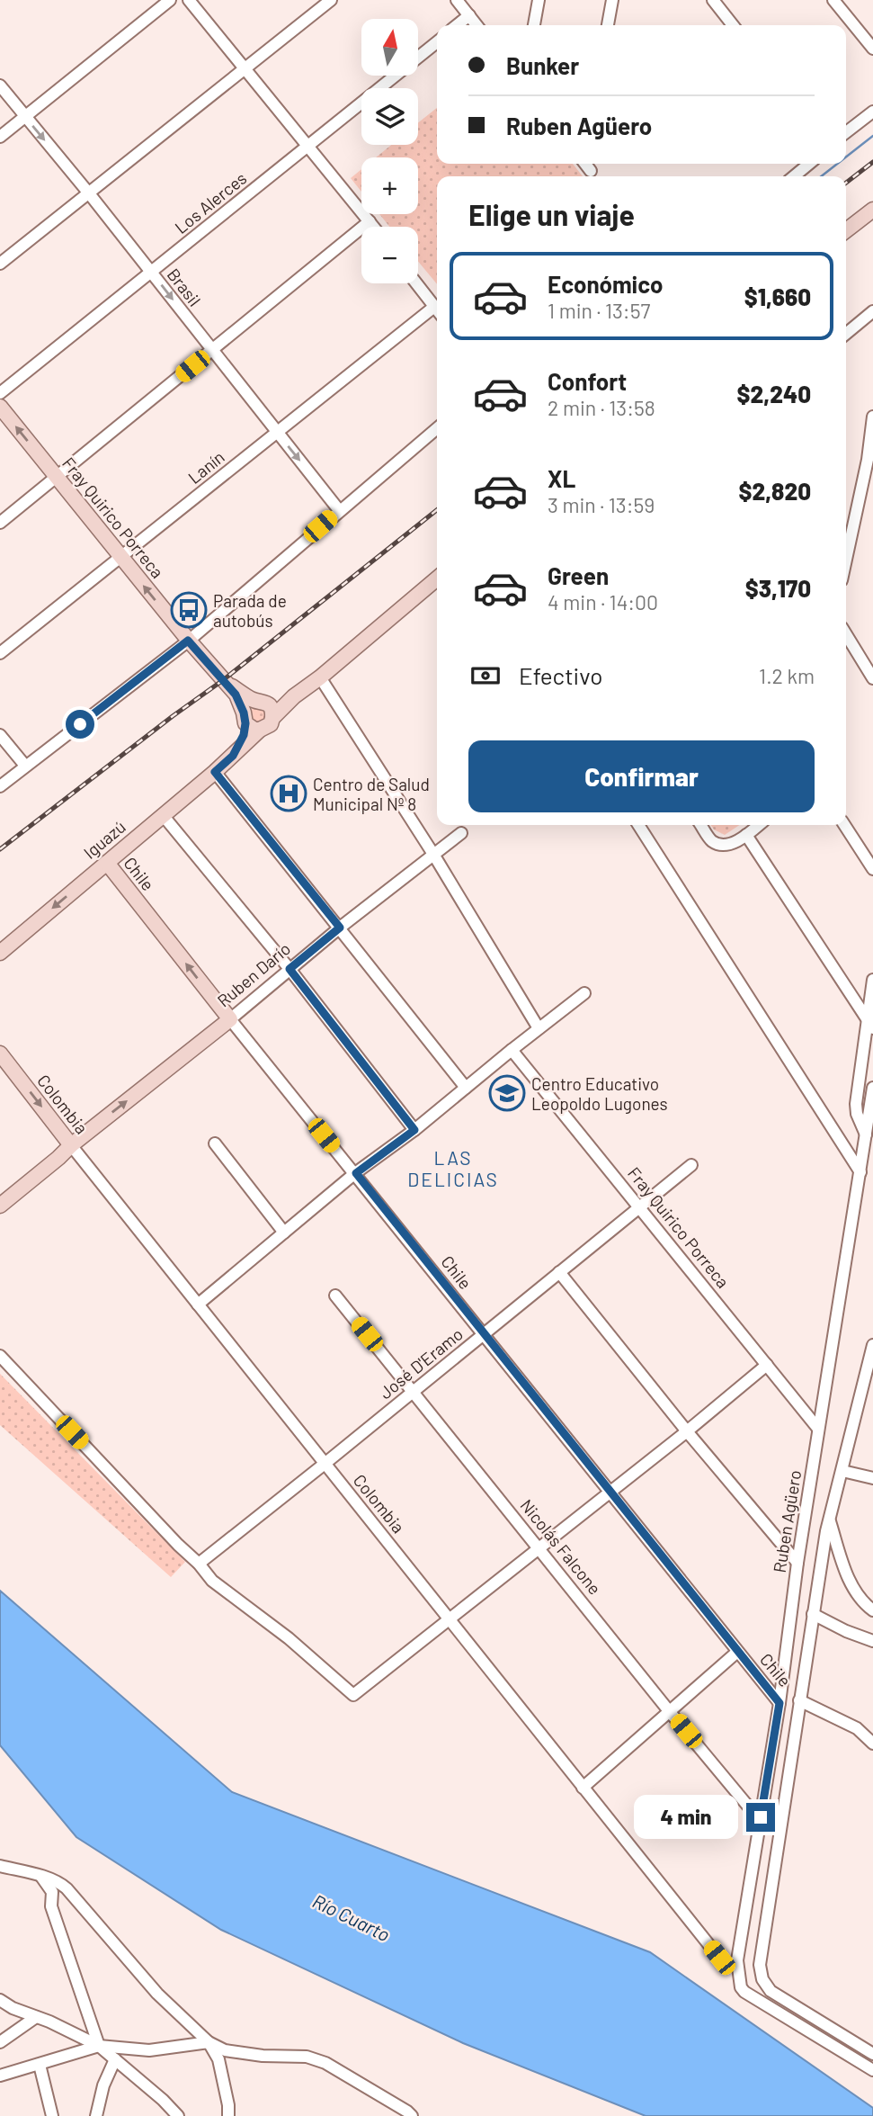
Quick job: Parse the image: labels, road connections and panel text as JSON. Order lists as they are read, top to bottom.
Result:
{
  "streets": {
    "main road": [
      "Fray Quirico Porreca",
      "Iguazú",
      "Chile",
      "Ruben Darío",
      "Colombia"
    ],
    "street": [
      "Los Alerces",
      "Brasil",
      "Lanín",
      "José D'Eramo",
      "Ruben Agüero",
      "Nicolás Falcone"
    ]
  },
  "crossings": [
    ["Los Alerces", "Brasil"],
    ["Brasil", "Lanín"],
    ["Lanín", "Fray Quirico Porreca"],
    ["Fray Quirico Porreca", "Iguazú"],
    ["Fray Quirico Porreca", "José D'Eramo"],
    ["Fray Quirico Porreca", "Ruben Agüero"],
    ["Iguazú", "Chile"],
    ["Chile", "Ruben Darío"],
    ["Chile", "José D'Eramo"],
    ["Chile", "Ruben Agüero"],
    ["Ruben Darío", "Colombia"],
    ["Colombia", "José D'Eramo"],
    ["Colombia", "Ruben Agüero"],
    ["José D'Eramo", "Nicolás Falcone"],
    ["Ruben Agüero", "Nicolás Falcone"]
  ],
  "one_way": ["Brasil", "Iguazú"],
  "districts": ["LAS DELICIAS"],
  "water": ["Río Cuarto"],
  "places": {
    "bus stop": ["Parada de autobús"],
    "hospital": ["Centro de Salud Municipal Nº 8"],
    "school or university": ["Centro Educativo Leopoldo Lugones"]
  },
  "north": "top",
  "page": {
    "map_buttons": ["+", "−"],
    "banner": ["Bunker", "Ruben Agüero"],
    "heading": "Elige un viaje",
    "list": [
      {
        "name": "Económico",
        "note": "1 min · 13:57",
        "value": "$1,660"
      },
      {
        "name": "Confort",
        "note": "2 min · 13:58",
        "value": "$2,240"
      },
      {
        "name": "XL",
        "note": "3 min · 13:59",
        "value": "$2,820"
      },
      {
        "name": "Green",
        "note": "4 min · 14:00",
        "value": "$3,170"
      }
    ],
    "pay": ["Efectivo", "1.2 km"],
    "buttons": "Confirmar",
    "bubble": "4 min"
  }
}
